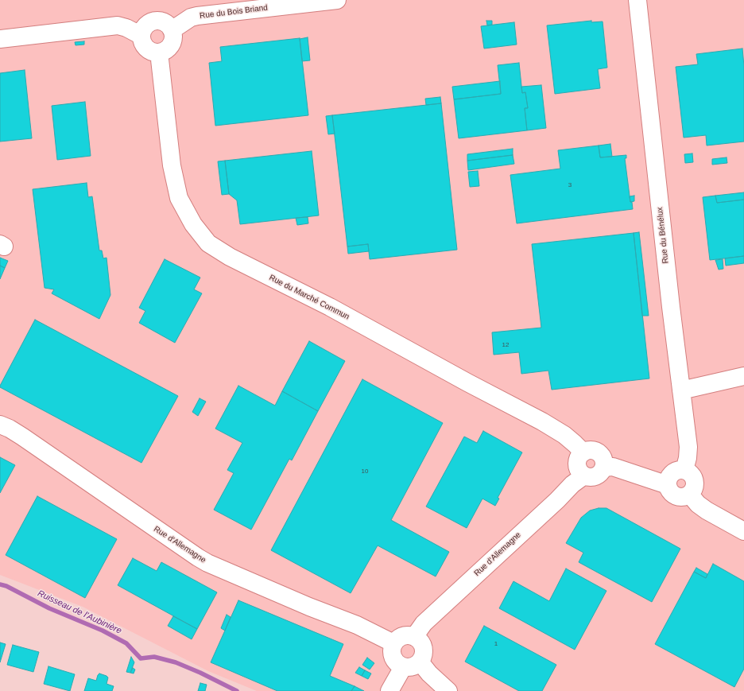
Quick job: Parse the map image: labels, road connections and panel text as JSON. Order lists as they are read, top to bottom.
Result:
{
  "streets": {
    "street": [
      "Rue du Bois Briand",
      "Rue du Bénélux",
      "Rue du Marché Commun",
      "Rue d'Allemagne"
    ]
  },
  "crossings": [
    ["Rue du Bois Briand", "Rue du Marché Commun"],
    ["Rue du Marché Commun", "Rue d'Allemagne"]
  ],
  "water": ["Ruisseau de l'Aubinière"],
  "house_numbers": [
    "3",
    "12",
    "10",
    "1"
  ]
}
